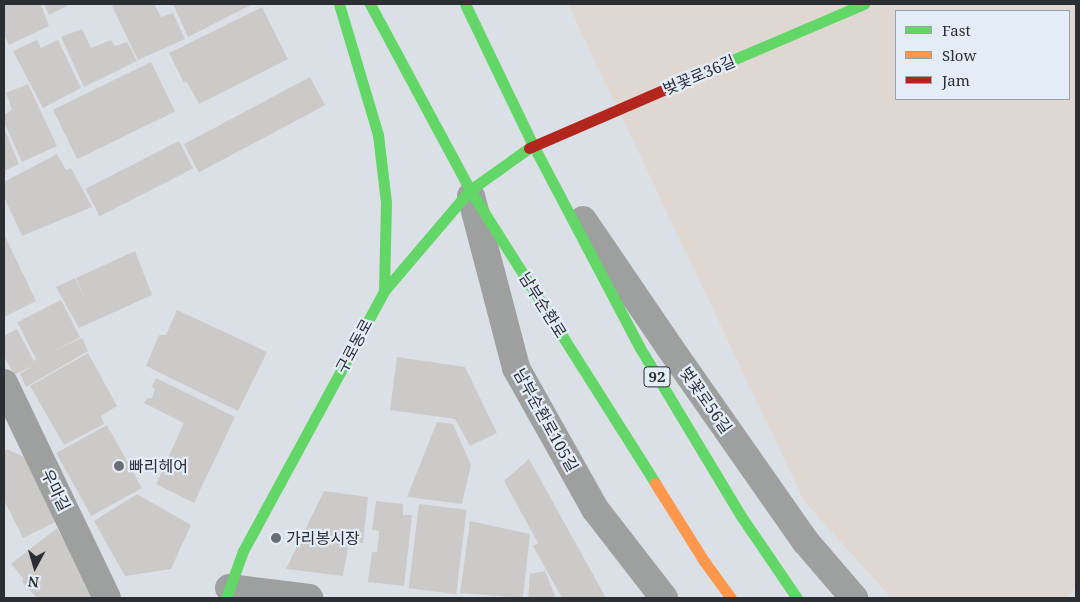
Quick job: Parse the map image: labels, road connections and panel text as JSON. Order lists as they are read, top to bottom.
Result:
{
  "streets": {
    "main road": [
      "벚꽃로36길",
      "남부순환로",
      "구로동로",
      "92"
    ],
    "street": ["벚꽃로56길", "남부순환로105길", "우마길"]
  },
  "crossings": [
    ["벚꽃로36길", "구로동로"],
    ["벚꽃로36길", "92"],
    ["벚꽃로36길", "벚꽃로56길"],
    ["남부순환로", "구로동로"],
    ["남부순환로", "남부순환로105길"],
    ["구로동로", "92"],
    ["구로동로", "벚꽃로56길"],
    ["구로동로", "남부순환로105길"],
    ["92", "벚꽃로56길"]
  ],
  "places": ["빠리헤어", "가리봉시장"],
  "legend": ["Fast", "Slow", "Jam"],
  "north": "bottom"
}
